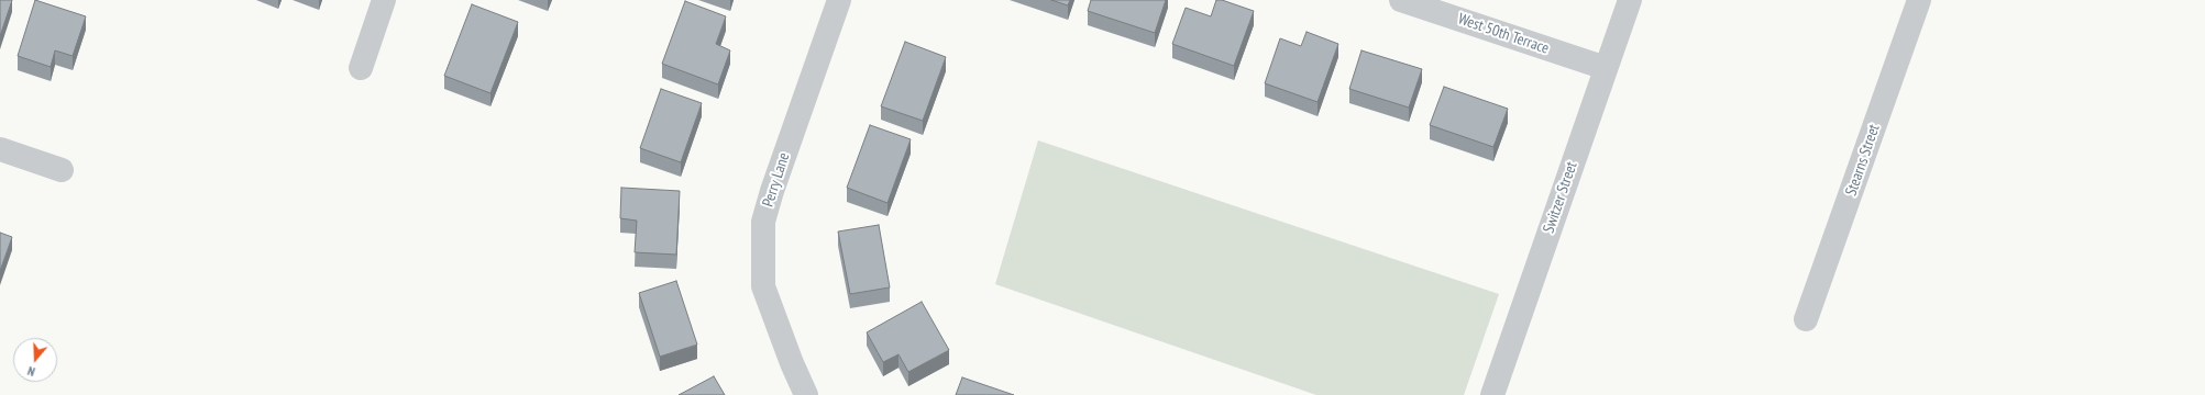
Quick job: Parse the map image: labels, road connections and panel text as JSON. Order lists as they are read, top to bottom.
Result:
{
  "streets": {
    "street": [
      "West 50th Terrace",
      "Stearns Street",
      "Perry Lane",
      "Switzer Street"
    ]
  },
  "crossings": [
    ["West 50th Terrace", "Switzer Street"]
  ],
  "north": "bottom"
}
